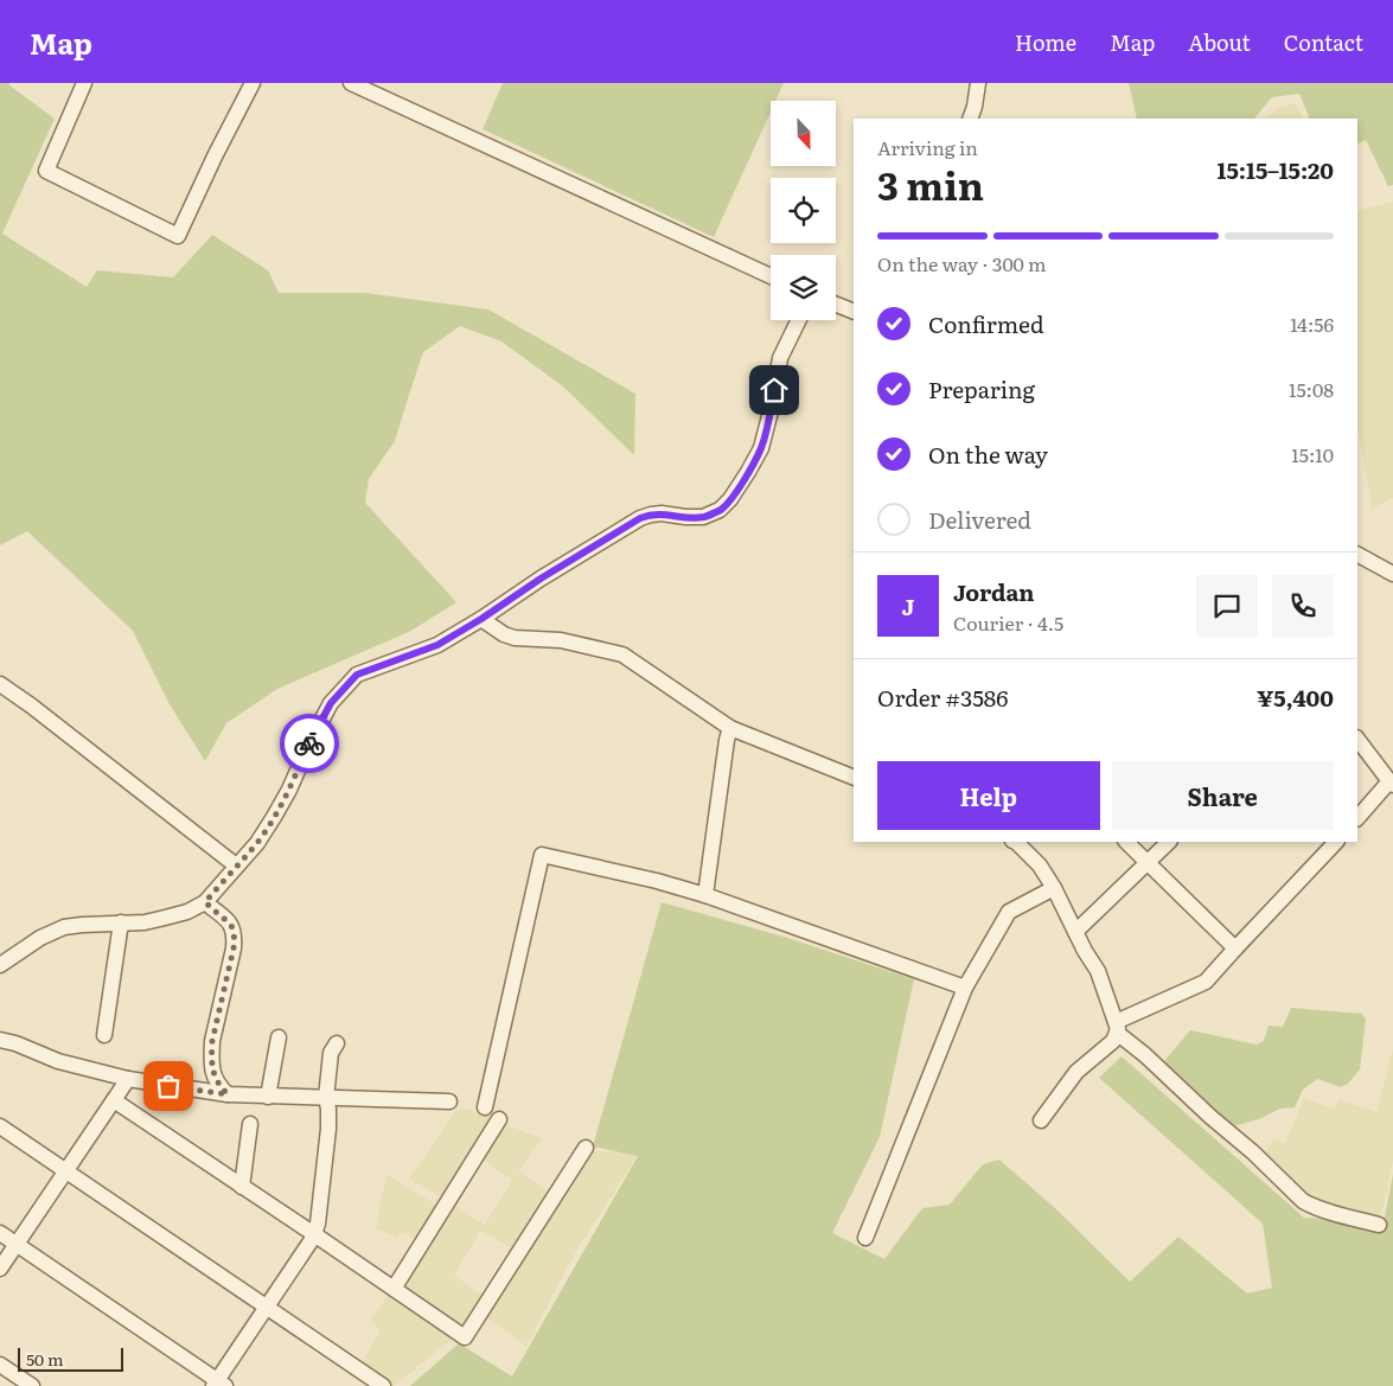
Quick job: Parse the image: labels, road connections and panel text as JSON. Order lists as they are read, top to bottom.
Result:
{
  "scale_bar": "50 m",
  "north": "bottom",
  "page": {
    "header": "Map",
    "nav": [
      "Home",
      "Map",
      "About",
      "Contact"
    ],
    "heading": ["3 min", "Arriving in", "15:15–15:20"],
    "panel": [
      "Jordan",
      "Courier · 4.5",
      "Order #3586",
      "¥5,400"
    ],
    "bar": "On the way · 300 m",
    "list": [
      ["Confirmed", "14:56"],
      ["Preparing", "15:08"],
      ["On the way", "15:10"],
      "Delivered"
    ],
    "round": "J",
    "buttons": ["Help", "Share"],
    "scale": "50 m"
  }
}
